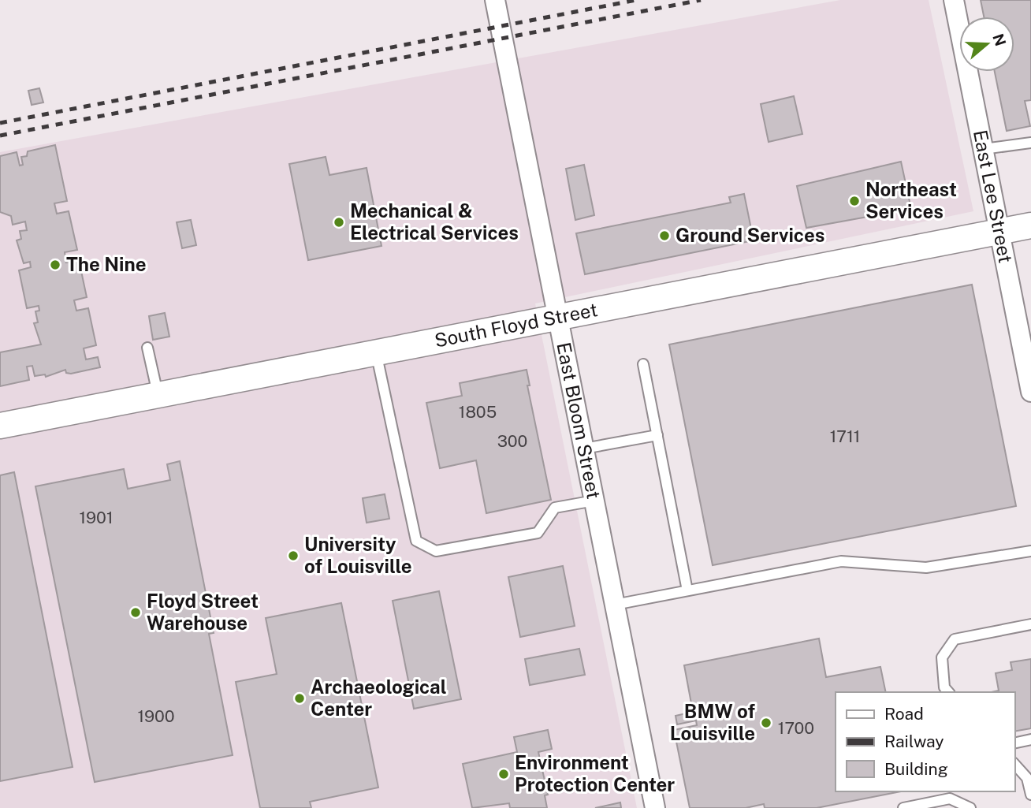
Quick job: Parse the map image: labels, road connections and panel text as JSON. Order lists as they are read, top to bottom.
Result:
{
  "streets": {
    "street": ["East Lee Street", "South Floyd Street", "East Bloom Street"]
  },
  "crossings": [
    ["East Lee Street", "South Floyd Street"],
    ["South Floyd Street", "East Bloom Street"]
  ],
  "places": [
    "Northeast Services",
    "Mechanical & Electrical Services",
    "Ground Services",
    "The Nine",
    "University of Louisville",
    "Floyd Street Warehouse",
    "Archaeological Center",
    "BMW of Louisville",
    "Environment Protection Center"
  ],
  "house_numbers": [
    "1805",
    "1711",
    "300",
    "1901",
    "1900",
    "1700"
  ],
  "legend": ["Road", "Railway", "Building"],
  "north": "right"
}
